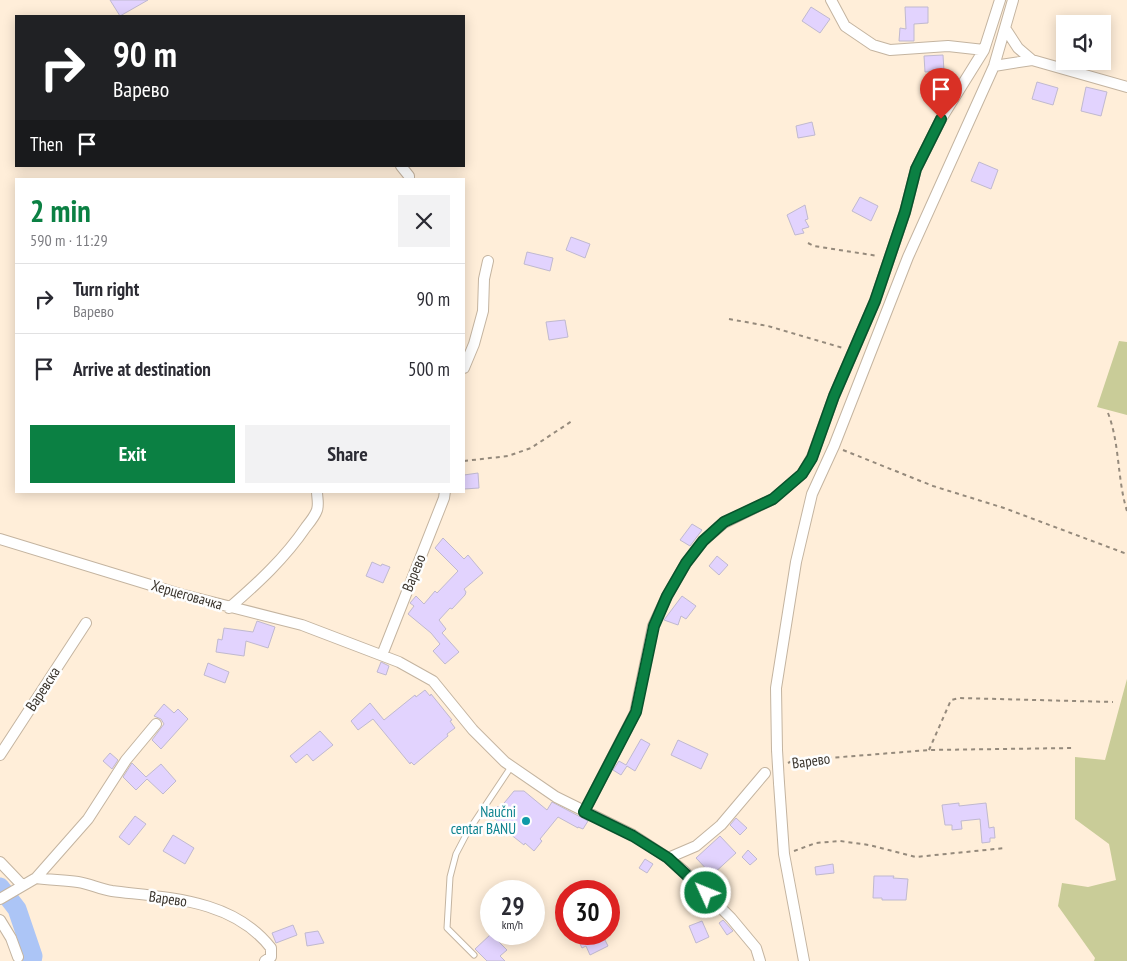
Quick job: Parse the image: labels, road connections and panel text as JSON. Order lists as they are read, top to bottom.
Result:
{
  "streets": {
    "street": ["Варево", "Херцеговачка", "Варевска"]
  },
  "places": ["Naučni centar BANU"],
  "page": {
    "turn": ["90 m", "Варево"],
    "then": "Then",
    "heading": ["2 min", "590 m · 11:29"],
    "list": [
      {
        "name": "Turn right",
        "note": "Варево",
        "value": "90 m"
      },
      {
        "name": "Arrive at destination",
        "value": "500 m"
      }
    ],
    "buttons": ["Exit", "Share"],
    "speed": "29 km/h",
    "limit": "30"
  }
}
